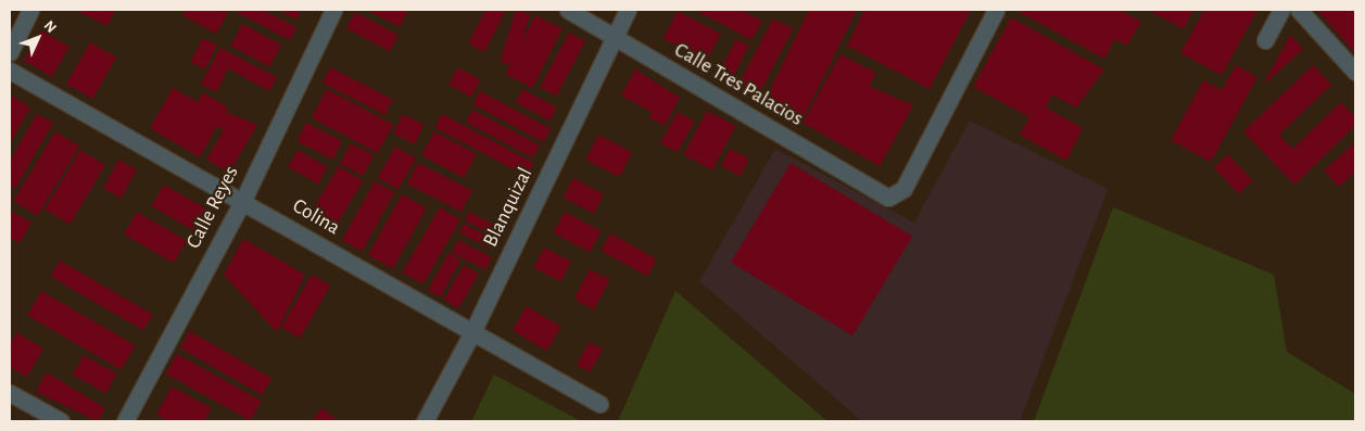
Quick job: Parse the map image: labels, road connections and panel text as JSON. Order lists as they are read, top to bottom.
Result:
{
  "streets": {
    "street": [
      "Calle Tres Palacios",
      "Calle Reyes",
      "Blanquizal",
      "Colina"
    ]
  },
  "crossings": [
    ["Calle Tres Palacios", "Blanquizal"],
    ["Calle Reyes", "Colina"],
    ["Blanquizal", "Colina"]
  ],
  "north": "top right"
}
